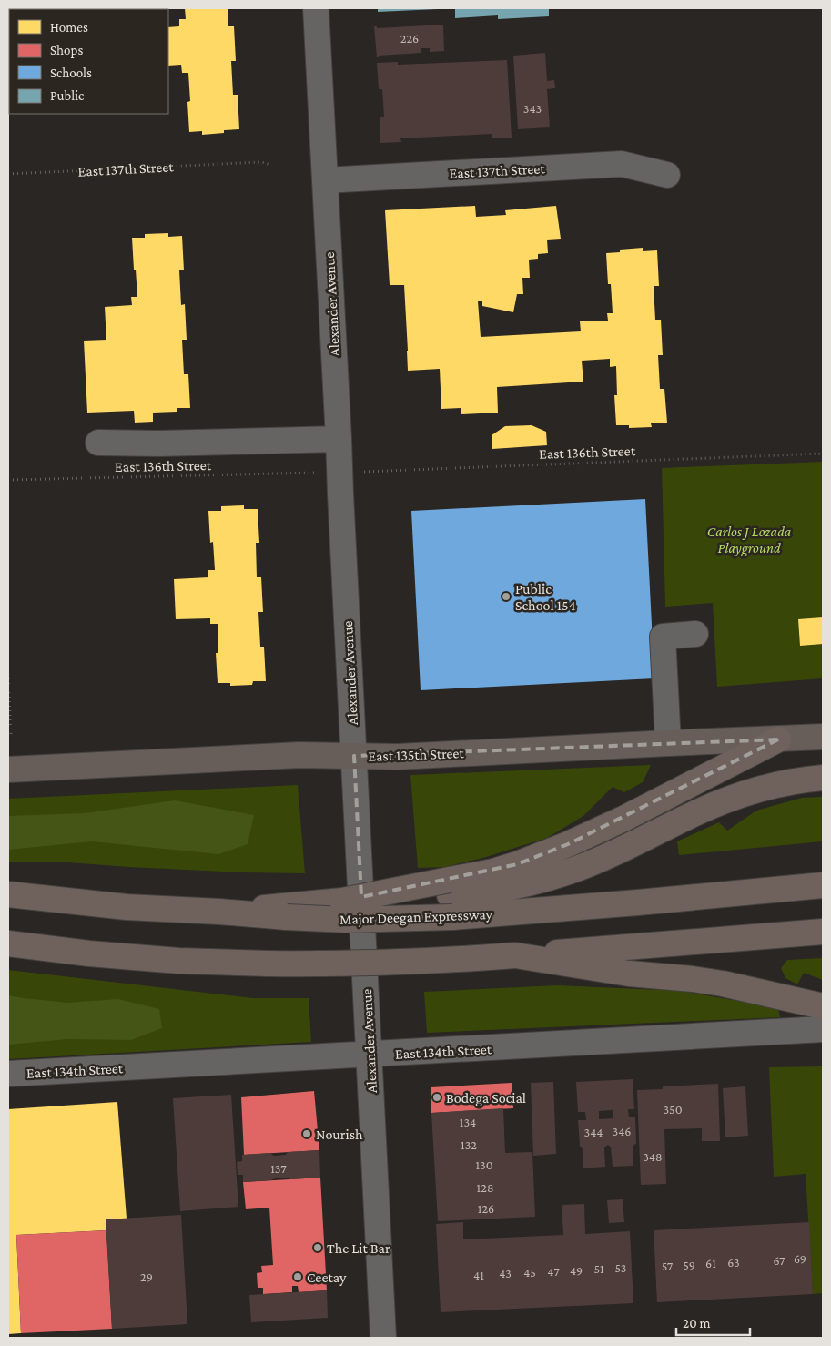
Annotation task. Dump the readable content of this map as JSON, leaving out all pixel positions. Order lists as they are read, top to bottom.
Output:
{
  "streets": {
    "highway": ["Major Deegan Expressway"],
    "main road": ["East 135th Street"],
    "street": ["East 137th Street", "Alexander Avenue", "East 134th Street"],
    "path": ["East 136th Street"]
  },
  "crossings": [
    ["East 137th Street", "Alexander Avenue"],
    ["Alexander Avenue", "East 135th Street"],
    ["Alexander Avenue", "East 134th Street"]
  ],
  "parks": ["Carlos J Lozada Playground"],
  "places": [
    "Public School 154",
    "Bodega Social",
    "Nourish",
    "The Lit Bar",
    "Ceetay"
  ],
  "house_numbers": [
    "226",
    "343",
    "350",
    "134",
    "346",
    "344",
    "132",
    "348",
    "130",
    "137",
    "128",
    "126",
    "69",
    "67",
    "63",
    "61",
    "59",
    "57",
    "53",
    "51",
    "49",
    "47",
    "45",
    "43",
    "41",
    "29"
  ],
  "legend": [
    "Homes",
    "Shops",
    "Schools",
    "Public"
  ],
  "scale_bar": "20 m"
}
